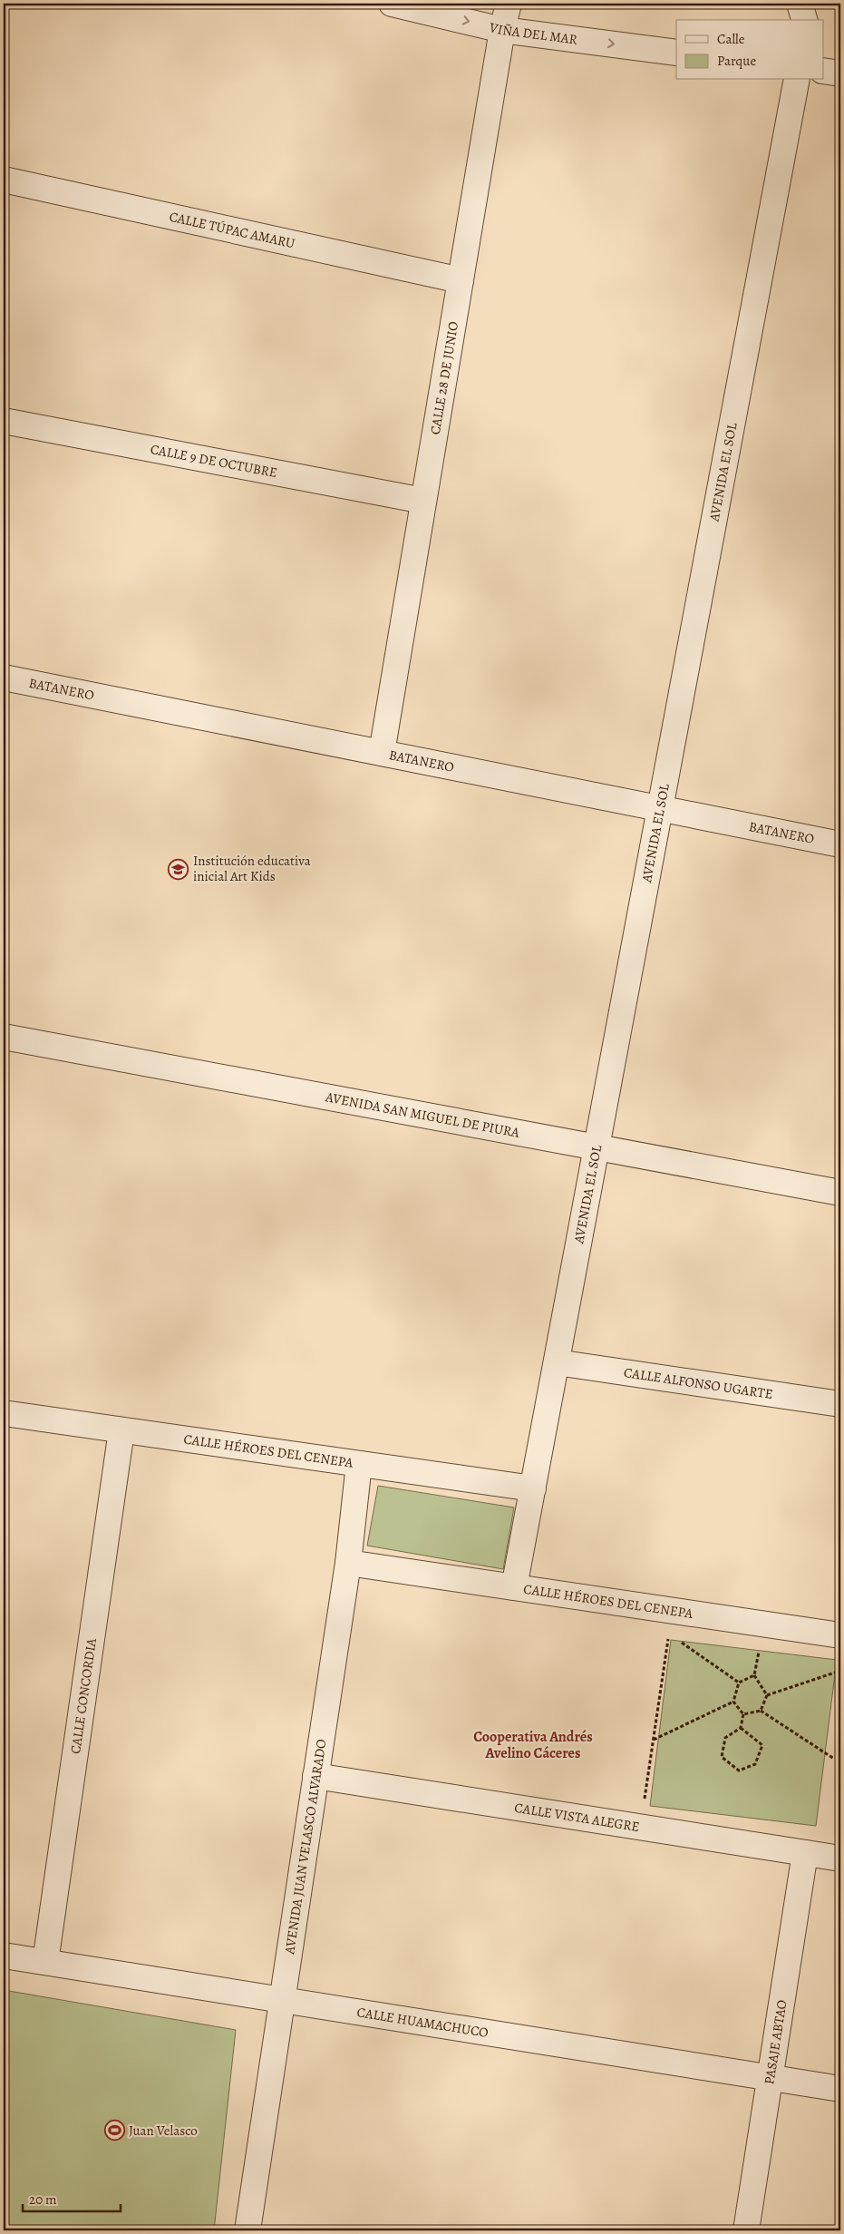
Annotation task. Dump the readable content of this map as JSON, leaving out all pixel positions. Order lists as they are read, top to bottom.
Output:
{
  "streets": {
    "street": [
      "VIÑA DEL MAR",
      "CALLE TÚPAC AMARU",
      "CALLE 28 DE JUNIO",
      "CALLE 9 DE OCTUBRE",
      "AVENIDA EL SOL",
      "BATANERO",
      "AVENIDA SAN MIGUEL DE PIURA",
      "CALLE ALFONSO UGARTE",
      "CALLE HÉROES DEL CENEPA",
      "CALLE CONCORDIA",
      "CALLE VISTA ALEGRE",
      "AVENIDA JUAN VELASCO ALVARADO",
      "CALLE HUAMACHUCO",
      "PASAJE ABTAO"
    ]
  },
  "crossings": [
    ["VIÑA DEL MAR", "CALLE 28 DE JUNIO"],
    ["CALLE TÚPAC AMARU", "CALLE 28 DE JUNIO"],
    ["CALLE 28 DE JUNIO", "CALLE 9 DE OCTUBRE"],
    ["CALLE 28 DE JUNIO", "BATANERO"],
    ["AVENIDA EL SOL", "BATANERO"],
    ["AVENIDA EL SOL", "AVENIDA SAN MIGUEL DE PIURA"],
    ["AVENIDA EL SOL", "CALLE ALFONSO UGARTE"],
    ["AVENIDA EL SOL", "CALLE HÉROES DEL CENEPA"],
    ["CALLE HÉROES DEL CENEPA", "CALLE CONCORDIA"],
    ["CALLE HÉROES DEL CENEPA", "AVENIDA JUAN VELASCO ALVARADO"],
    ["CALLE CONCORDIA", "CALLE HUAMACHUCO"],
    ["CALLE VISTA ALEGRE", "AVENIDA JUAN VELASCO ALVARADO"],
    ["CALLE VISTA ALEGRE", "PASAJE ABTAO"],
    ["AVENIDA JUAN VELASCO ALVARADO", "CALLE HUAMACHUCO"],
    ["CALLE HUAMACHUCO", "PASAJE ABTAO"]
  ],
  "one_way": ["VIÑA DEL MAR"],
  "districts": ["Cooperativa Andrés Avelino Cáceres"],
  "places": {
    "school or university": ["Institución educativa inicial Art Kids"],
    "sports": ["Juan Velasco"]
  },
  "legend": ["Calle", "Parque"],
  "scale_bar": "20 m"
}
